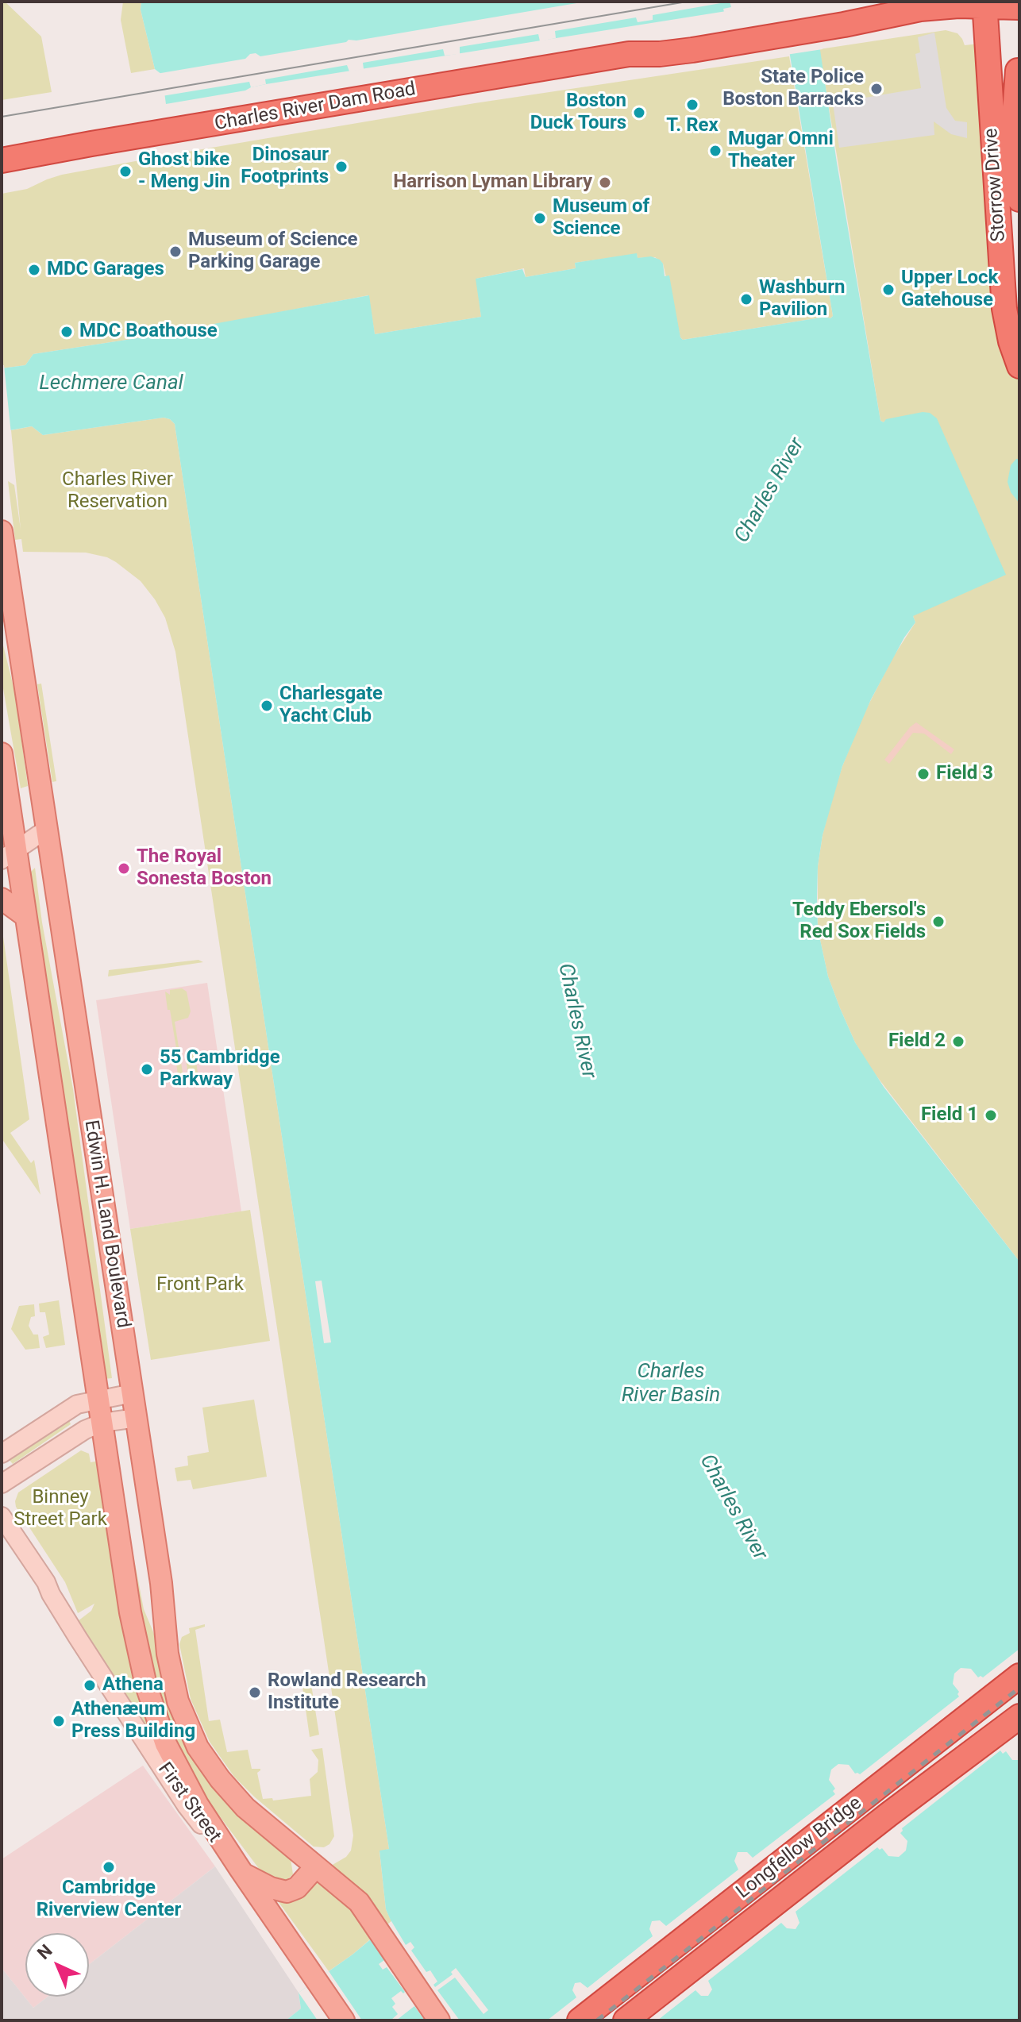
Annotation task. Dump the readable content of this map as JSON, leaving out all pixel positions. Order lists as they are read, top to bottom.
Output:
{
  "streets": {
    "highway": ["Charles River Dam Road", "Storrow Drive", "Longfellow Bridge"],
    "main road": ["Edwin H. Land Boulevard", "First Street"]
  },
  "crossings": [
    ["Charles River Dam Road", "Storrow Drive"],
    ["Edwin H. Land Boulevard", "First Street"]
  ],
  "water": ["Lechmere Canal", "Charles River", "Charles River Basin"],
  "parks": ["Charles River Reservation", "Front Park", "Binney Street Park"],
  "places": [
    "State Police Boston Barracks",
    "T. Rex",
    "Boston Duck Tours",
    "Mugar Omni Theater",
    "Dinosaur Footprints",
    "Ghost bike - Meng Jin",
    "Harrison Lyman Library",
    "Museum of Science",
    "Museum of Science Parking Garage",
    "MDC Garages",
    "Upper Lock Gatehouse",
    "Washburn Pavilion",
    "MDC Boathouse",
    "Charlesgate Yacht Club",
    "Field 3",
    "The Royal Sonesta Boston",
    "Teddy Ebersol's Red Sox Fields",
    "Field 2",
    "55 Cambridge Parkway",
    "Field 1",
    "Athena",
    "Rowland Research Institute",
    "Athenæum Press Building",
    "Cambridge Riverview Center"
  ],
  "north": "top left"
}
